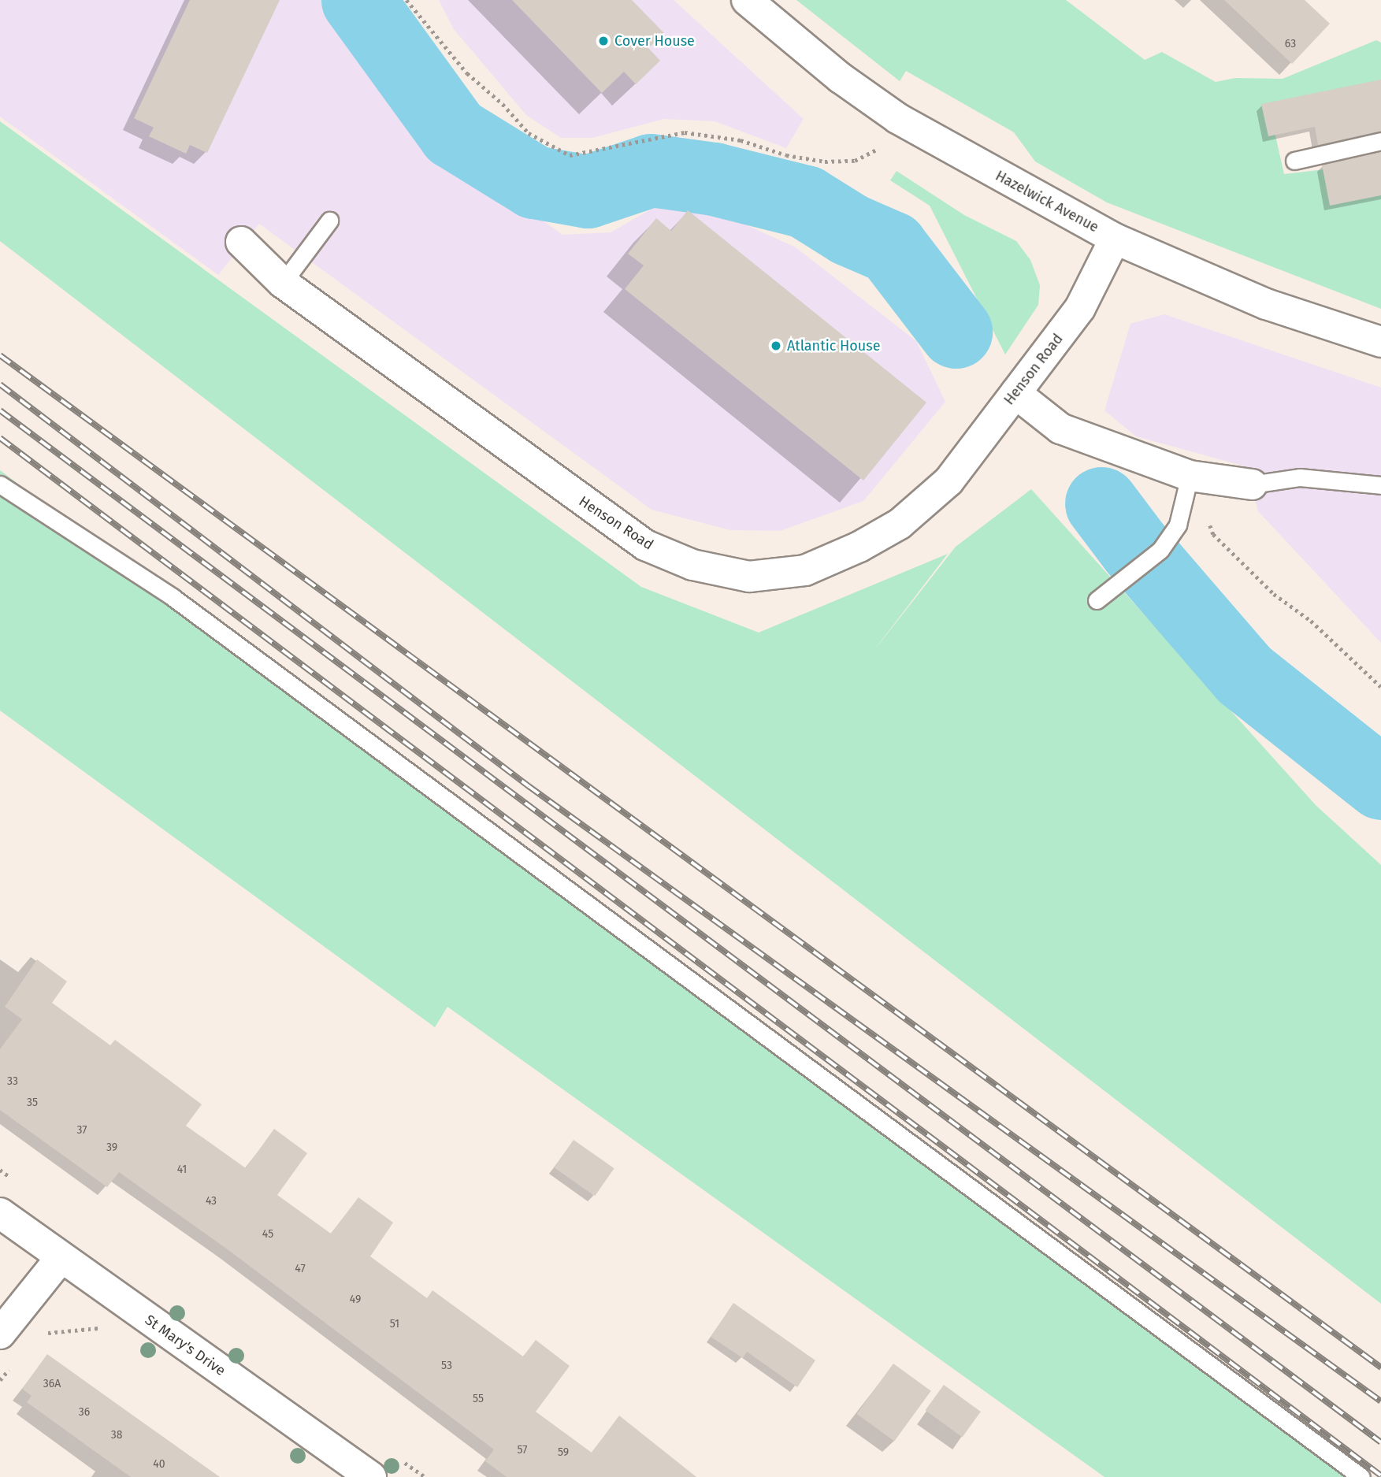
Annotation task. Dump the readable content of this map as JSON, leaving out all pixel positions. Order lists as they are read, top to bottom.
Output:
{
  "streets": {
    "street": ["Hazelwick Avenue", "Henson Road", "St Mary's Drive"]
  },
  "crossings": [
    ["Hazelwick Avenue", "Henson Road"]
  ],
  "places": ["Cover House", "Atlantic House"],
  "house_numbers": [
    "63",
    "33",
    "35",
    "37",
    "39",
    "41",
    "43",
    "45",
    "47",
    "49",
    "51",
    "53",
    "36A",
    "55",
    "36",
    "38",
    "57",
    "59",
    "40"
  ]
}
